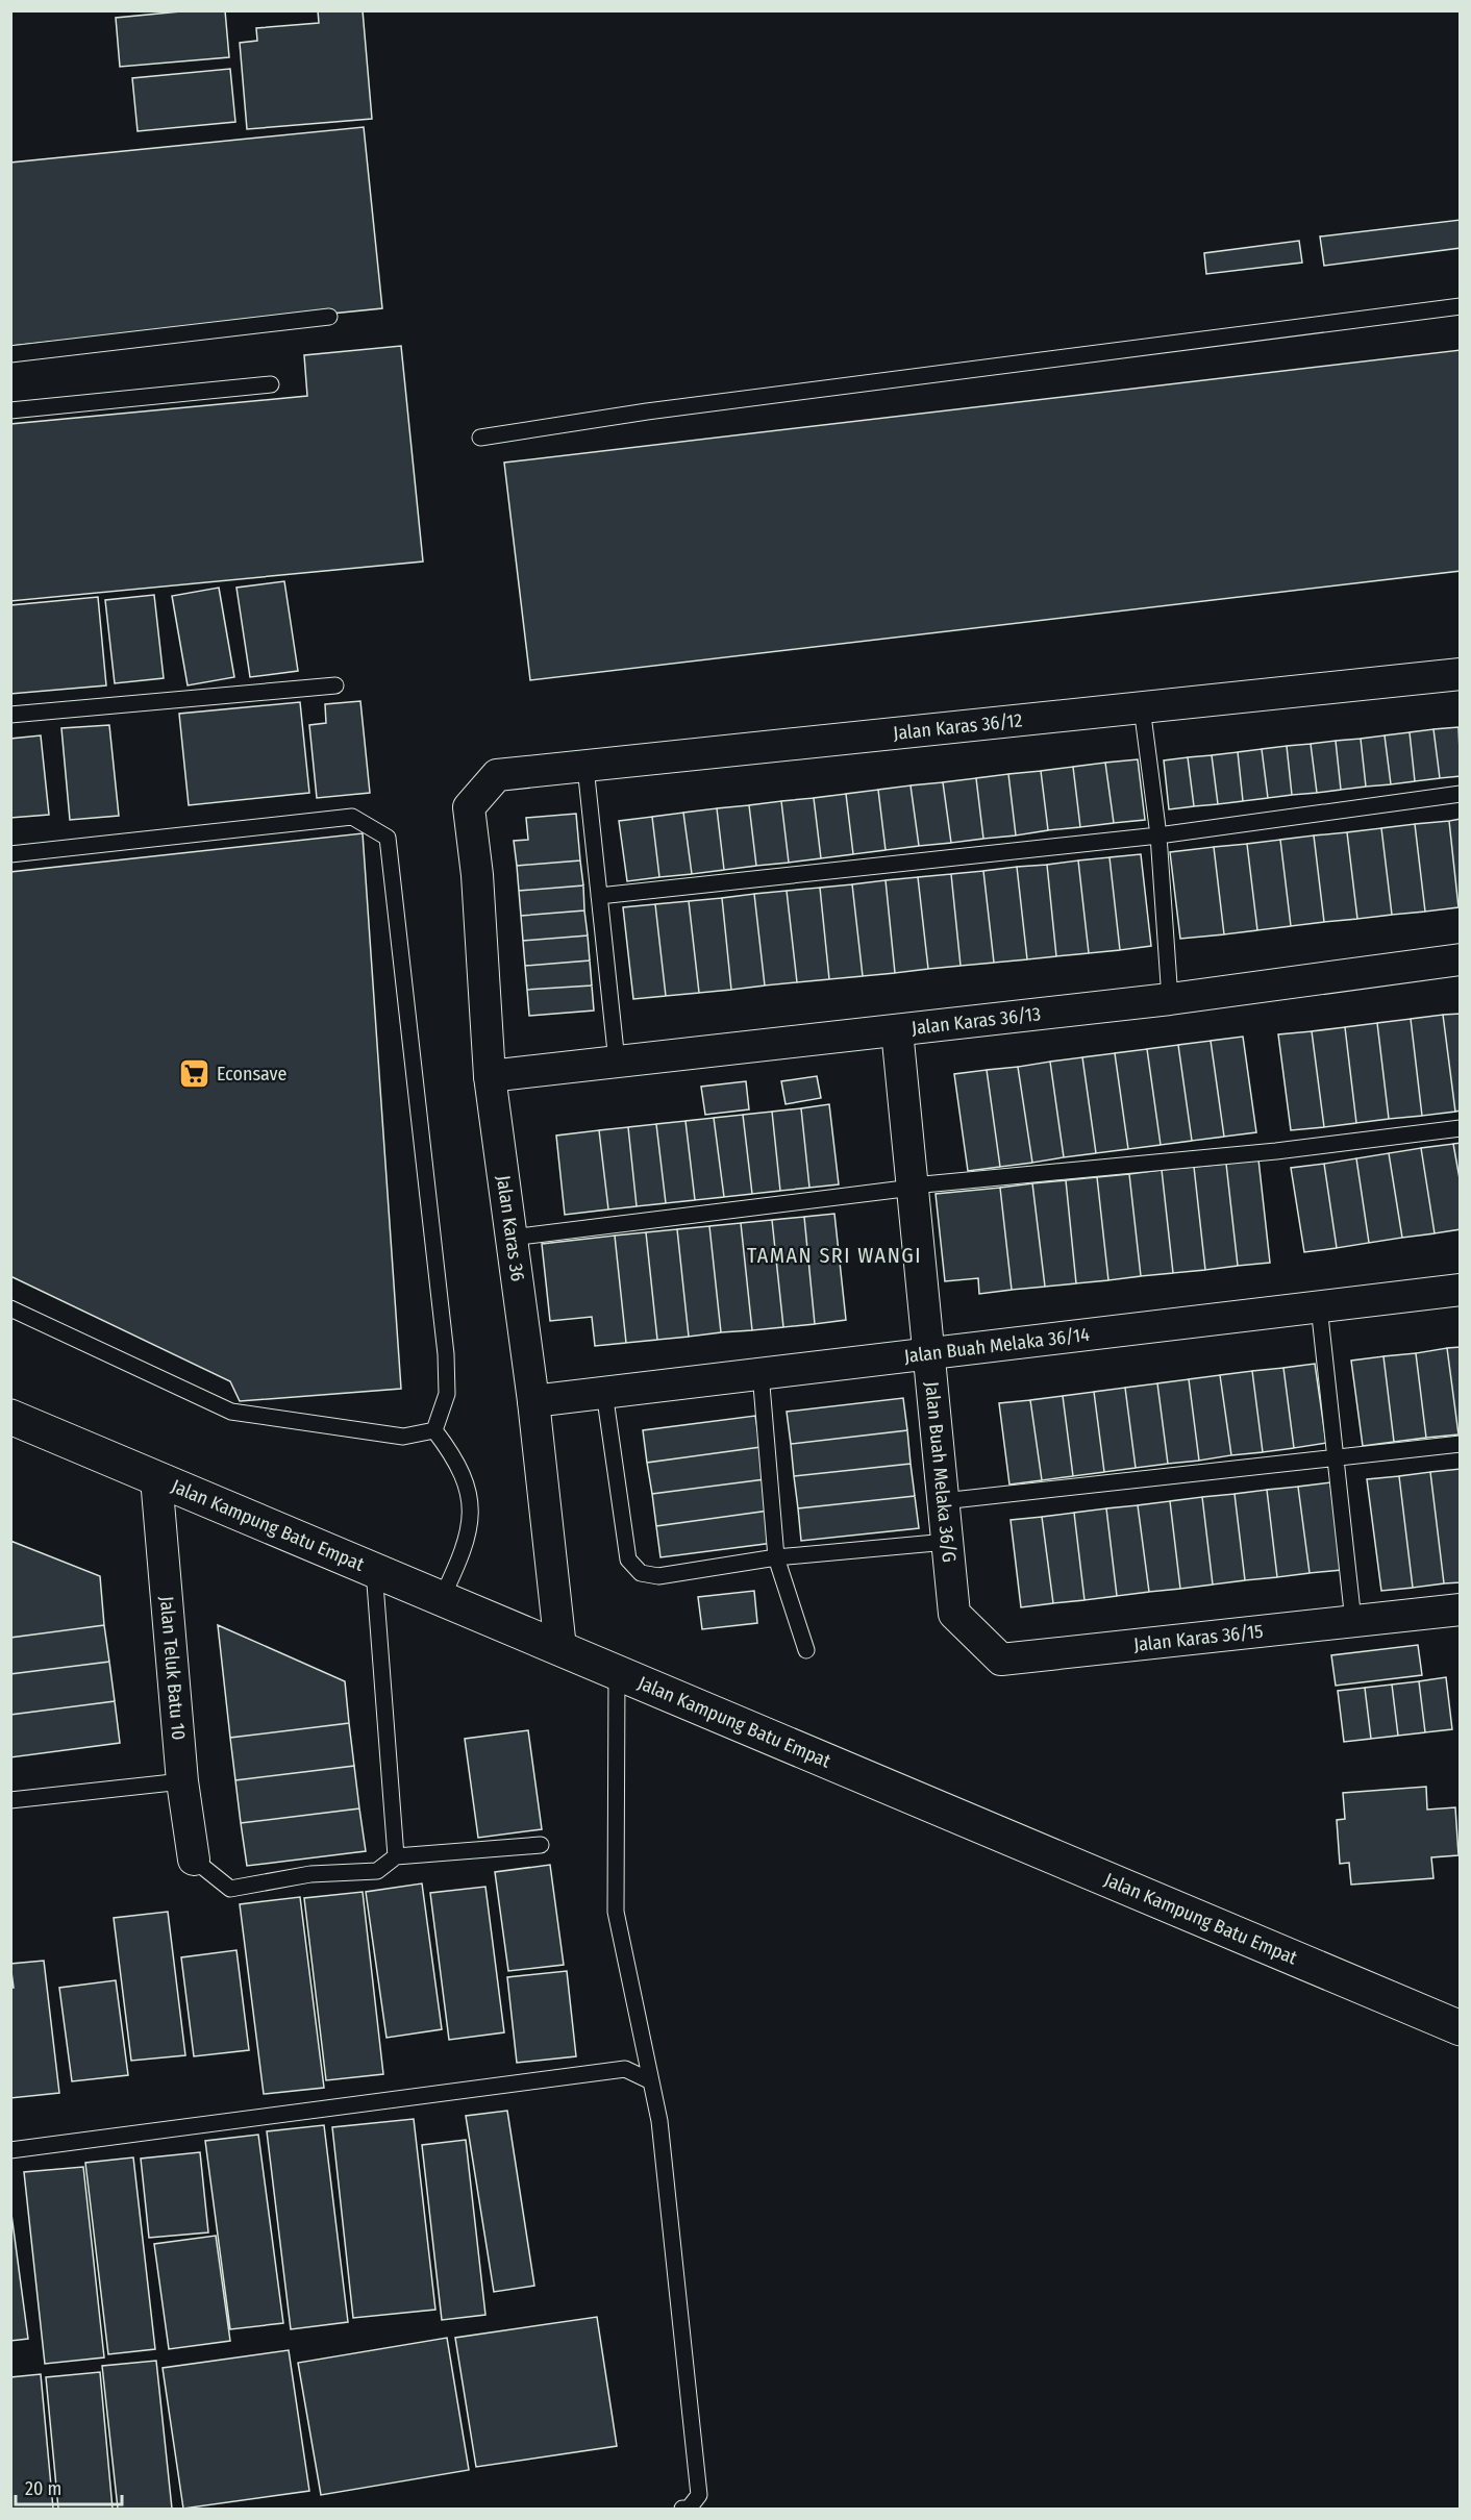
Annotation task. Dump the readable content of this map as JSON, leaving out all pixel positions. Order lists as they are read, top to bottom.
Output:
{
  "streets": {
    "main road": ["Jalan Kampung Batu Empat"],
    "street": [
      "Jalan Karas 36/12",
      "Jalan Karas 36/13",
      "Jalan Karas 36",
      "Jalan Buah Melaka 36/14",
      "Jalan Buah Melaka 36/G",
      "Jalan Karas 36/15",
      "Jalan Teluk Batu 10"
    ]
  },
  "crossings": [
    ["Jalan Karas 36/12", "Jalan Karas 36"],
    ["Jalan Karas 36/13", "Jalan Karas 36"],
    ["Jalan Karas 36/13", "Jalan Buah Melaka 36/G"],
    ["Jalan Karas 36", "Jalan Buah Melaka 36/14"],
    ["Jalan Karas 36", "Jalan Kampung Batu Empat"],
    ["Jalan Buah Melaka 36/14", "Jalan Buah Melaka 36/G"],
    ["Jalan Buah Melaka 36/G", "Jalan Karas 36/15"],
    ["Jalan Kampung Batu Empat", "Jalan Teluk Batu 10"]
  ],
  "districts": ["TAMAN SRI WANGI"],
  "places": {
    "supermarket": ["Econsave"]
  },
  "scale_bar": "20 m"
}
